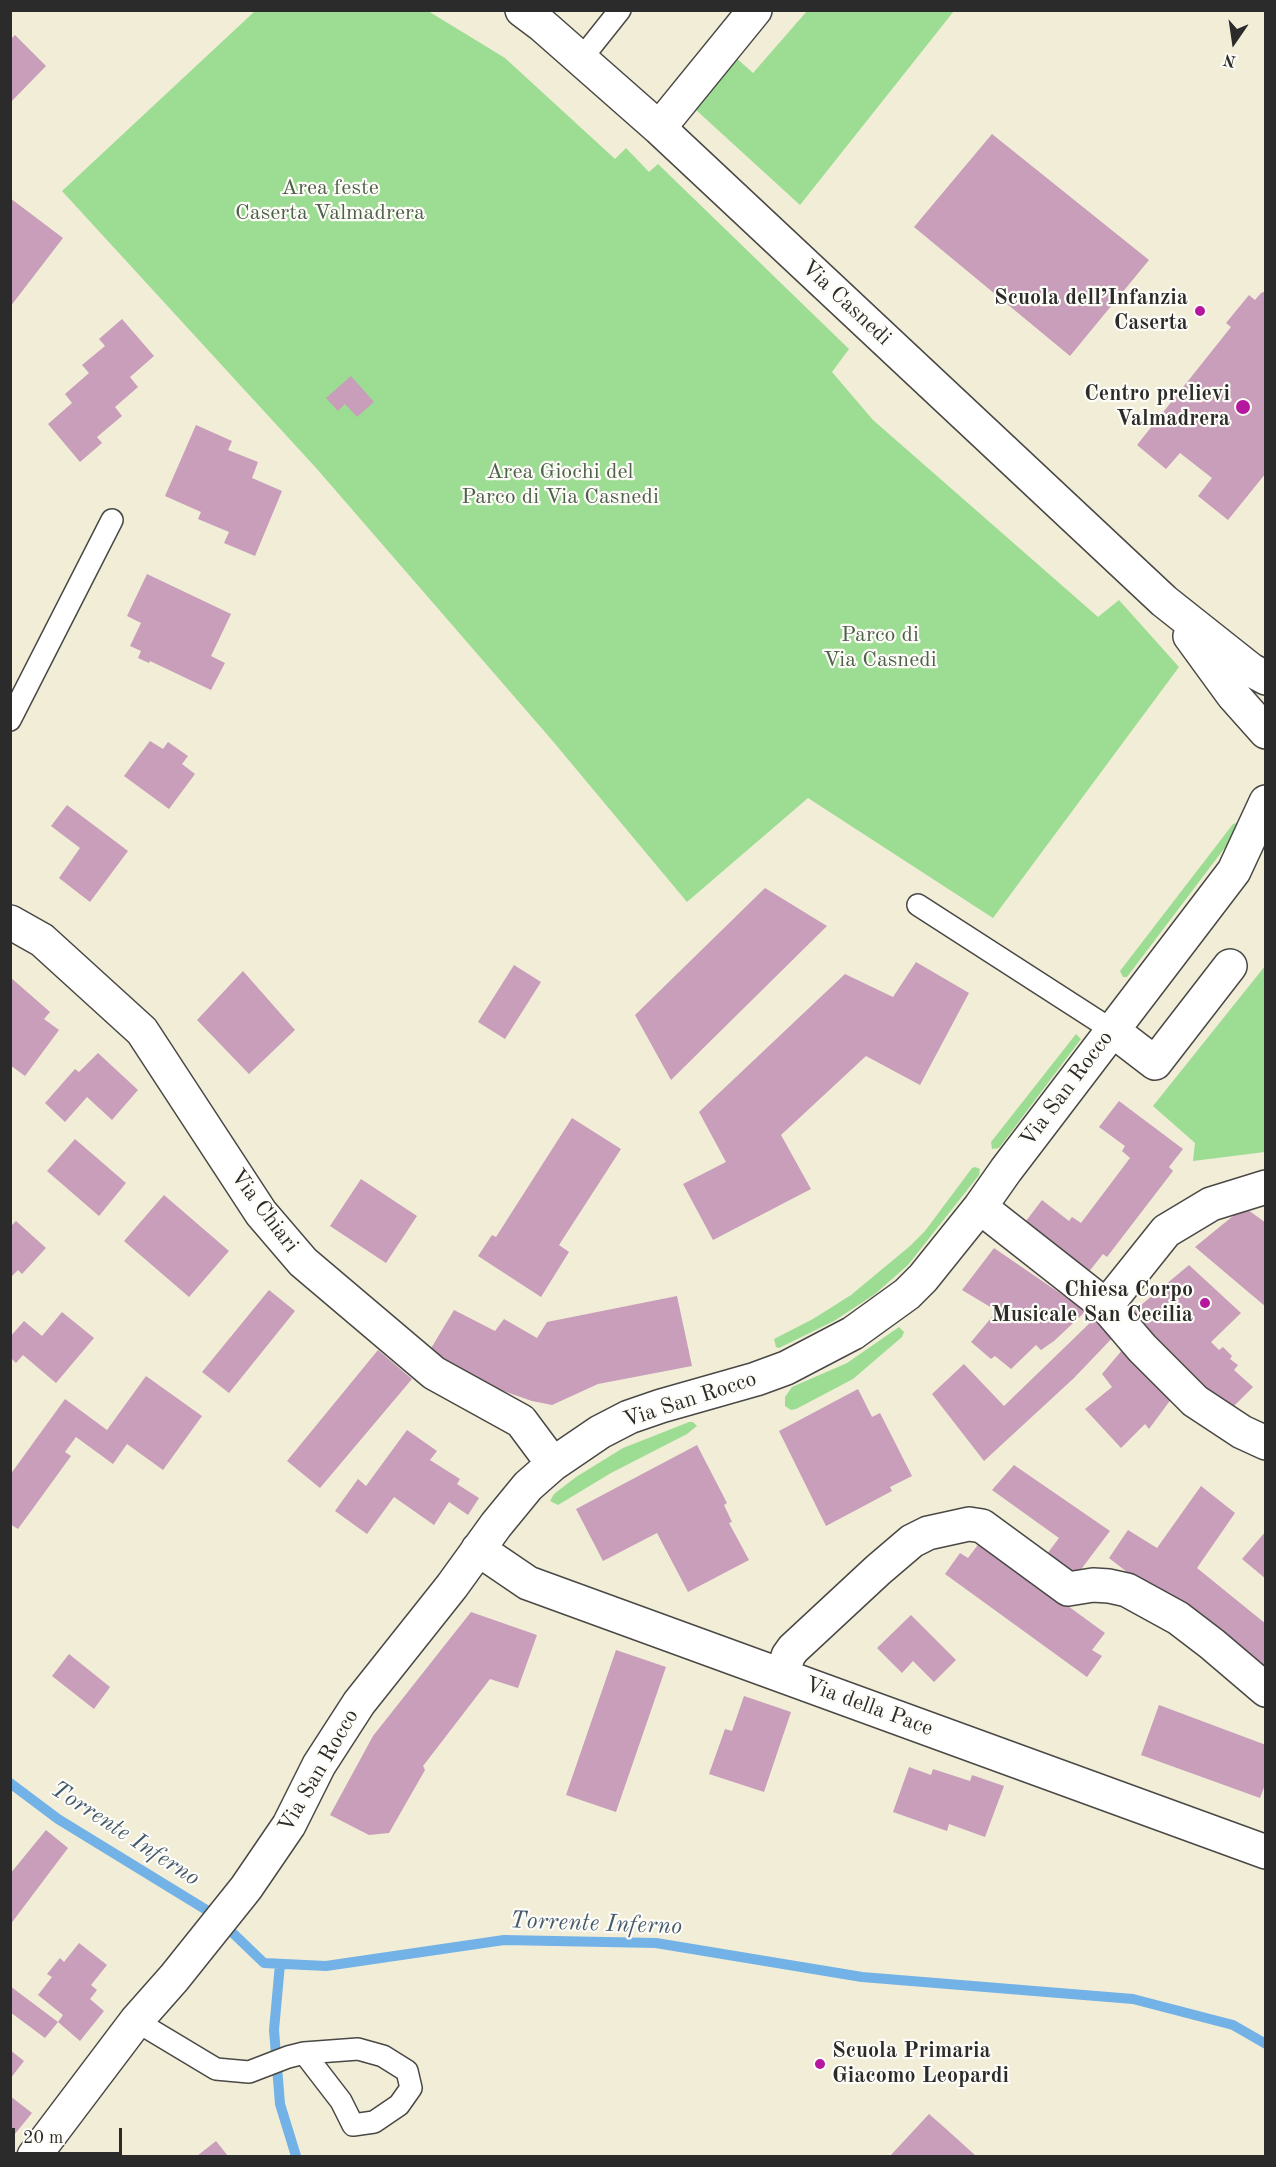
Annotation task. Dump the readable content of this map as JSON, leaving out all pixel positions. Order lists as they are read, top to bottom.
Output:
{
  "streets": {
    "street": [
      "Via Casnedi",
      "Via San Rocco",
      "Via Chiari",
      "Via della Pace"
    ]
  },
  "crossings": [
    ["Via San Rocco", "Via Chiari"],
    ["Via San Rocco", "Via della Pace"]
  ],
  "water": ["Torrente Inferno"],
  "parks": ["Area feste Caserta Valmadrera", "Area Giochi del Parco di Via Casnedi", "Parco di Via Casnedi"],
  "places": [
    "Scuola dell’Infanzia Caserta",
    "Centro prelievi Valmadrera",
    "Chiesa Corpo Musicale San Cecilia",
    "Scuola Primaria Giacomo Leopardi"
  ],
  "scale_bar": "20 m",
  "north": "bottom"
}
